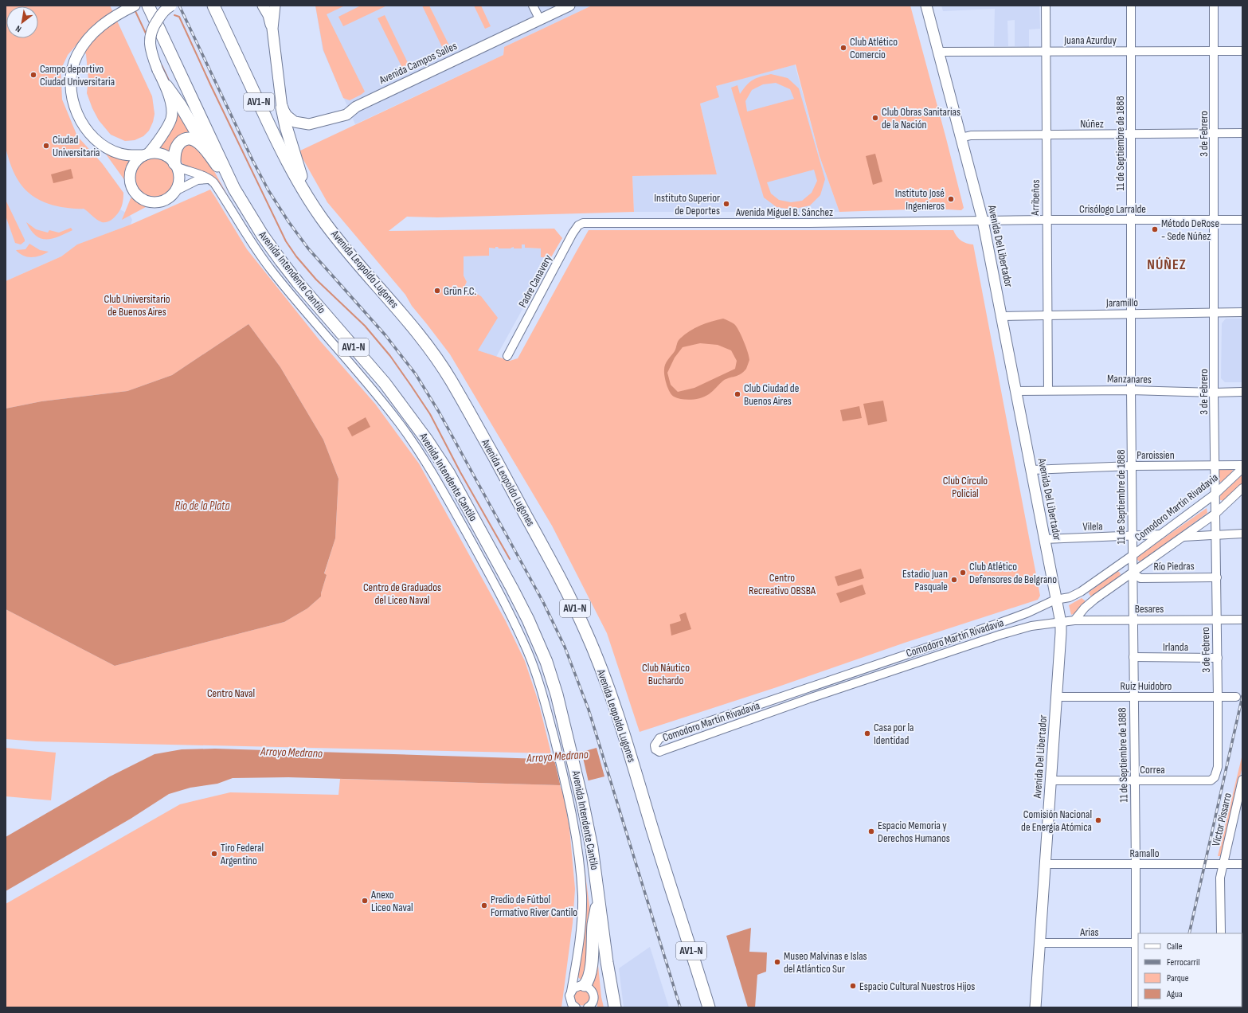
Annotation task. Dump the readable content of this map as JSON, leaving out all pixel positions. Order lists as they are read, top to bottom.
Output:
{
  "streets": {
    "highway": ["AV1-N", "Avenida Leopoldo Lugones", "Avenida Intendente Cantilo"],
    "main road": ["Avenida Campos Salles", "Avenida Del Libertador"],
    "street": [
      "Juana Azurduy",
      "Núñez",
      "3 de Febrero",
      "11 de Septiembre de 1888",
      "Arribeños",
      "Crisólogo Larralde",
      "Avenida Miguel B. Sánchez",
      "Padre Canavery",
      "Jaramillo",
      "Manzanares",
      "Paroissien",
      "Comodoro Martín Rivadavia",
      "Vilela",
      "Río Piedras",
      "Besares",
      "Irlanda",
      "Ruiz Huidobro",
      "Correa",
      "Víctor Pissarro",
      "Ramallo",
      "Arias"
    ]
  },
  "crossings": [
    ["Juana Azurduy", "3 de Febrero"],
    ["Juana Azurduy", "11 de Septiembre de 1888"],
    ["Juana Azurduy", "Arribeños"],
    ["Juana Azurduy", "Avenida Del Libertador"],
    ["Núñez", "3 de Febrero"],
    ["Núñez", "11 de Septiembre de 1888"],
    ["Núñez", "Arribeños"],
    ["Núñez", "Avenida Del Libertador"],
    ["3 de Febrero", "Crisólogo Larralde"],
    ["3 de Febrero", "Jaramillo"],
    ["3 de Febrero", "Manzanares"],
    ["3 de Febrero", "Paroissien"],
    ["3 de Febrero", "Comodoro Martín Rivadavia"],
    ["3 de Febrero", "Río Piedras"],
    ["3 de Febrero", "Besares"],
    ["3 de Febrero", "Irlanda"],
    ["3 de Febrero", "Ruiz Huidobro"],
    ["3 de Febrero", "Correa"],
    ["11 de Septiembre de 1888", "Crisólogo Larralde"],
    ["11 de Septiembre de 1888", "Jaramillo"],
    ["11 de Septiembre de 1888", "Manzanares"],
    ["11 de Septiembre de 1888", "Paroissien"],
    ["11 de Septiembre de 1888", "Comodoro Martín Rivadavia"],
    ["11 de Septiembre de 1888", "Vilela"],
    ["11 de Septiembre de 1888", "Río Piedras"],
    ["11 de Septiembre de 1888", "Besares"],
    ["11 de Septiembre de 1888", "Irlanda"],
    ["11 de Septiembre de 1888", "Ruiz Huidobro"],
    ["11 de Septiembre de 1888", "Correa"],
    ["11 de Septiembre de 1888", "Ramallo"],
    ["11 de Septiembre de 1888", "Arias"],
    ["Arribeños", "Crisólogo Larralde"],
    ["Arribeños", "Jaramillo"],
    ["Arribeños", "Manzanares"],
    ["Crisólogo Larralde", "Avenida Miguel B. Sánchez"],
    ["Crisólogo Larralde", "Avenida Del Libertador"],
    ["Avenida Miguel B. Sánchez", "Avenida Del Libertador"],
    ["Avenida Miguel B. Sánchez", "Padre Canavery"],
    ["Avenida Del Libertador", "Jaramillo"],
    ["Avenida Del Libertador", "Manzanares"],
    ["Avenida Del Libertador", "Paroissien"],
    ["Avenida Del Libertador", "Comodoro Martín Rivadavia"],
    ["Avenida Del Libertador", "Vilela"],
    ["Avenida Del Libertador", "Ruiz Huidobro"],
    ["Avenida Del Libertador", "Correa"],
    ["Avenida Del Libertador", "Ramallo"],
    ["Avenida Del Libertador", "Arias"],
    ["Comodoro Martín Rivadavia", "Vilela"],
    ["Comodoro Martín Rivadavia", "Besares"],
    ["Víctor Pissarro", "Ramallo"]
  ],
  "districts": ["NÚÑEZ"],
  "water": ["Río de la Plata", "Arroyo Medrano"],
  "parks": [
    "Club Universitario de Buenos Aires",
    "Club Círculo Policial",
    "Centro Recreativo OBSBA",
    "Centro de Graduados del Liceo Naval",
    "Club Náutico Buchardo",
    "Centro Naval"
  ],
  "places": [
    "Club Atlético Comercio",
    "Campo deportivo Ciudad Universitaria",
    "Club Obras Sanitarias de la Nación",
    "Ciudad Universitaria",
    "Instituto José Ingenieros",
    "Instituto Superior de Deportes",
    "Método DeRose - Sede Núñez",
    "Grün F.C.",
    "Club Ciudad de Buenos Aires",
    "Club Atlético Defensores de Belgrano",
    "Estadio Juan Pasquale",
    "Casa por la Identidad",
    "Comisión Nacional de Energía Atómica",
    "Espacio Memoria y Derechos Humanos",
    "Tiro Federal Argentino",
    "Anexo Liceo Naval",
    "Predio de Fútbol Formativo River Cantilo",
    "Museo Malvinas e Islas del Atlántico Sur",
    "Espacio Cultural Nuestros Hijos"
  ],
  "legend": [
    "Calle",
    "Ferrocarril",
    "Parque",
    "Agua"
  ],
  "north": "bottom left"
}
